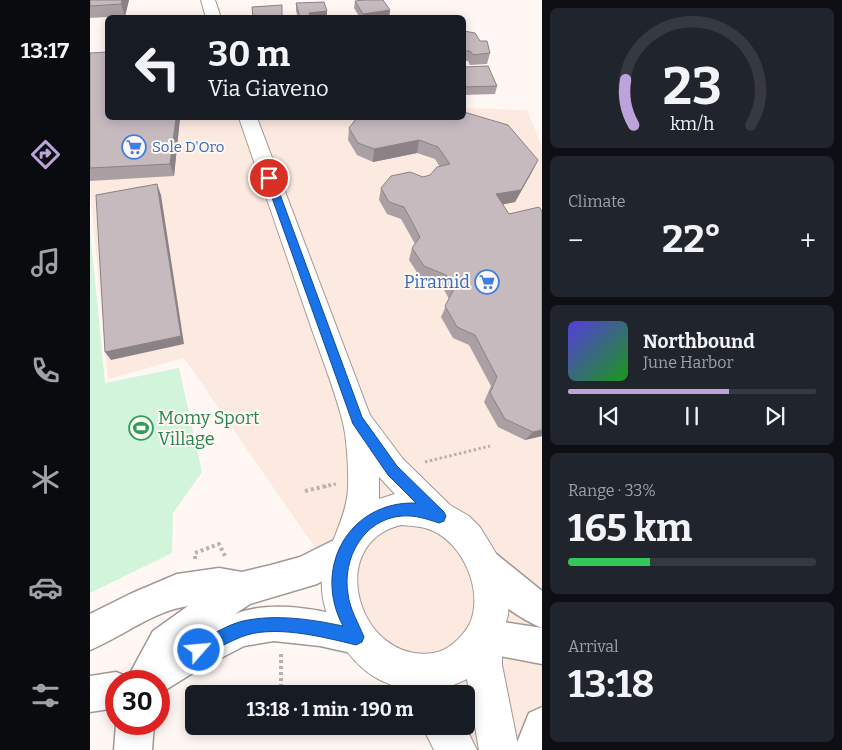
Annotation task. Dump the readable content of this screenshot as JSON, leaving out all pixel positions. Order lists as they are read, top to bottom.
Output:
{
  "places": {
    "supermarket": ["Sole D'Oro", "Piramid"],
    "sports": ["Momy Sport Village"]
  },
  "page": {
    "tabs": "13:17",
    "turn": ["30 m", "Via Giaveno"],
    "tile": [
      "Climate",
      ["Range · 33%", "165 km"],
      ["Arrival", "13:18"]
    ],
    "heat": ["−", "22°", "+"],
    "song": ["Northbound", "June Harbor"],
    "limit": "30",
    "trip": "13:18 · 1 min · 190 m",
    "gauge": ["23", "km/h"]
  }
}
